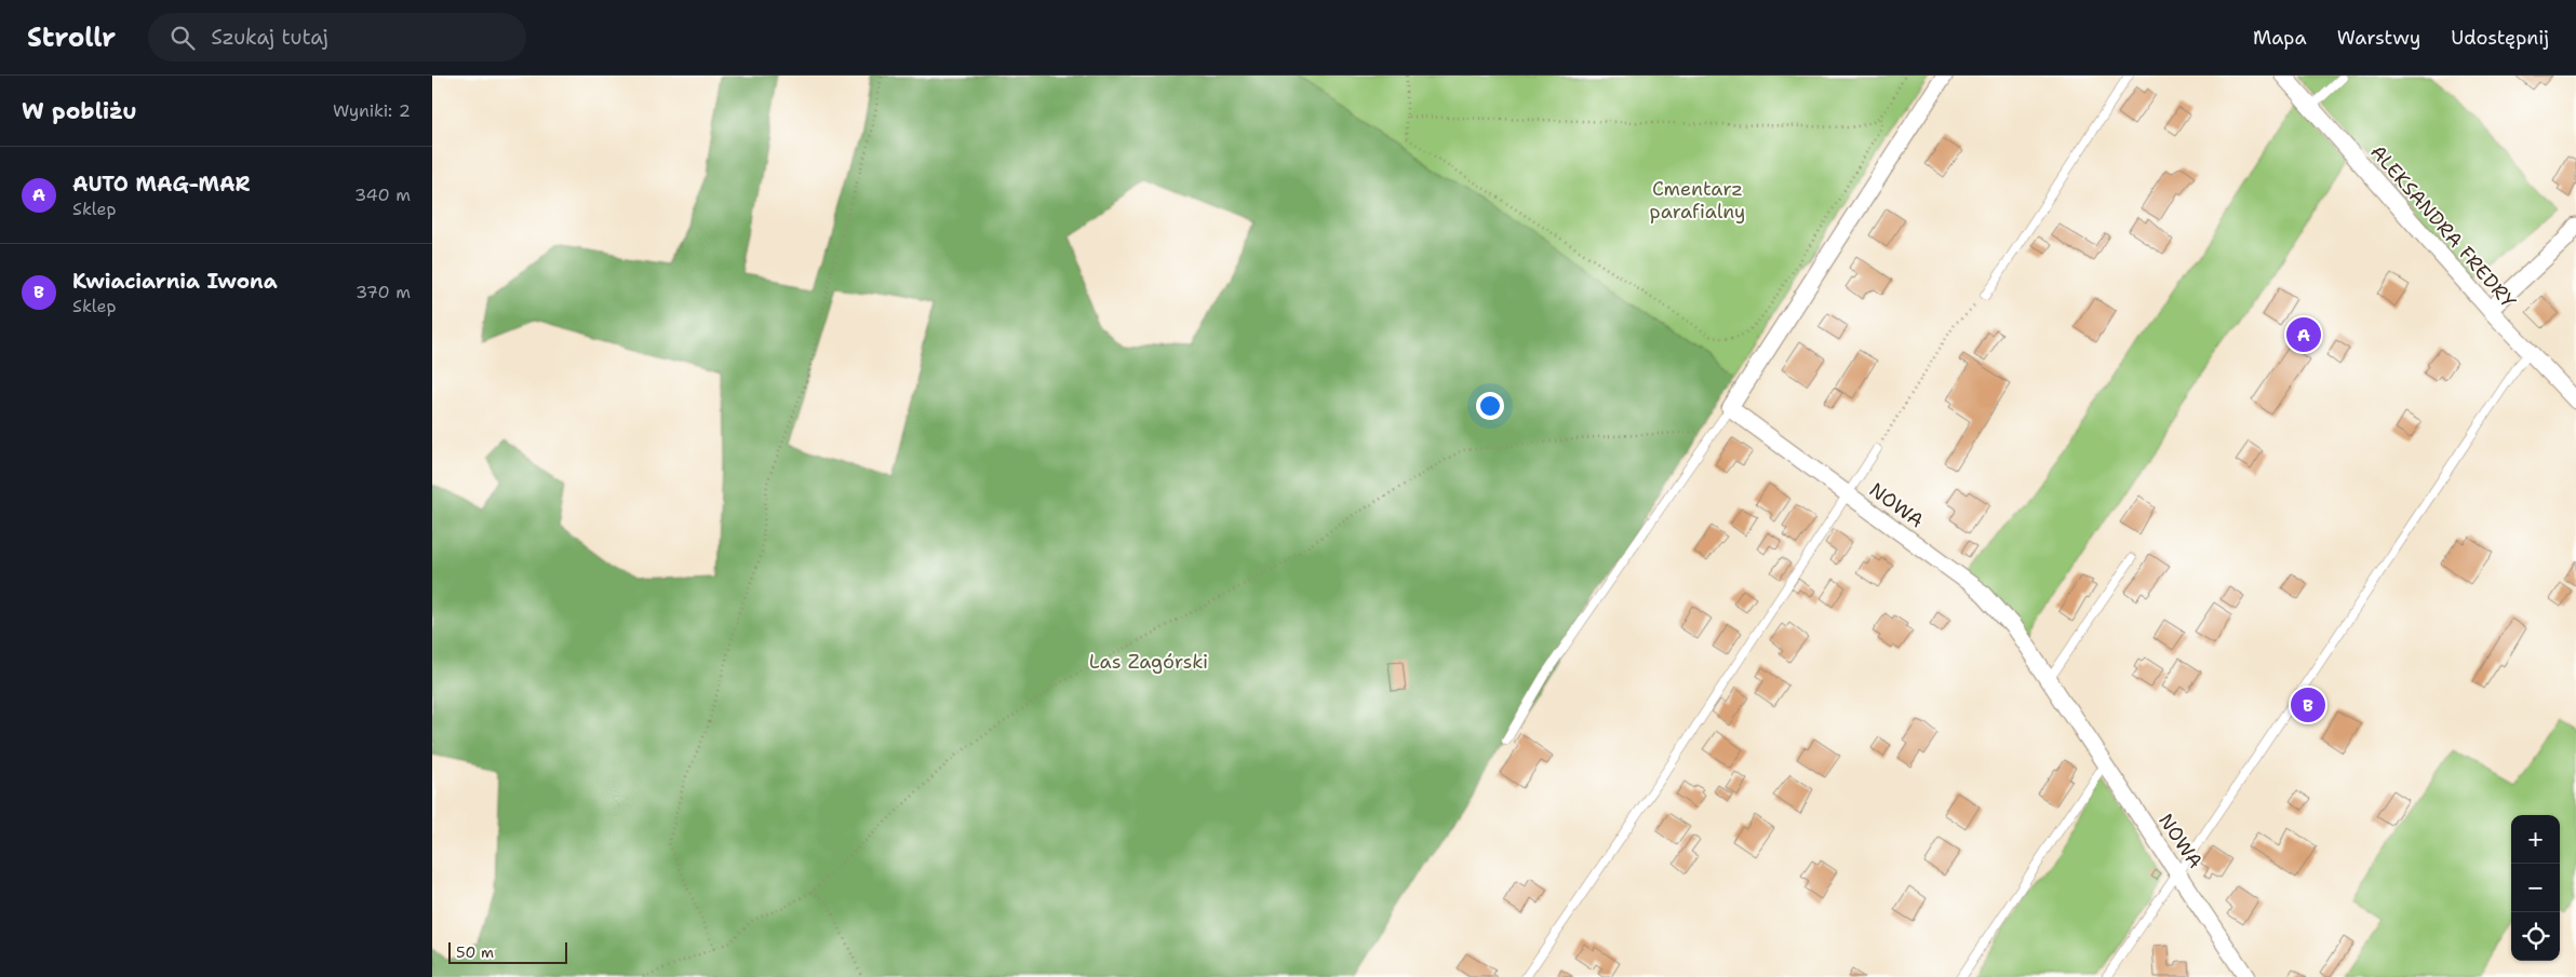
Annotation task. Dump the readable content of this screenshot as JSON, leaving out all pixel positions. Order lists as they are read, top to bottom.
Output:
{
  "streets": {
    "street": ["ALEKSANDRA FREDRY", "NOWA"]
  },
  "parks": ["Cmentarz parafialny", "Las Zagórski"],
  "scale_bar": "50 m",
  "page": {
    "header": "Strollr",
    "search": "Szukaj tutaj",
    "nav": ["Mapa", "Warstwy", "Udostępnij"],
    "heading": ["W pobliżu", "Wyniki: 2"],
    "list": [
      {
        "mark": "A",
        "name": "AUTO MAG-MAR",
        "note": "Sklep",
        "value": "340 m"
      },
      {
        "mark": "B",
        "name": "Kwiaciarnia Iwona",
        "note": "Sklep",
        "value": "370 m"
      }
    ],
    "pins": ["A", "B"],
    "map_buttons": ["+", "−"],
    "scale": "50 m"
  }
}
